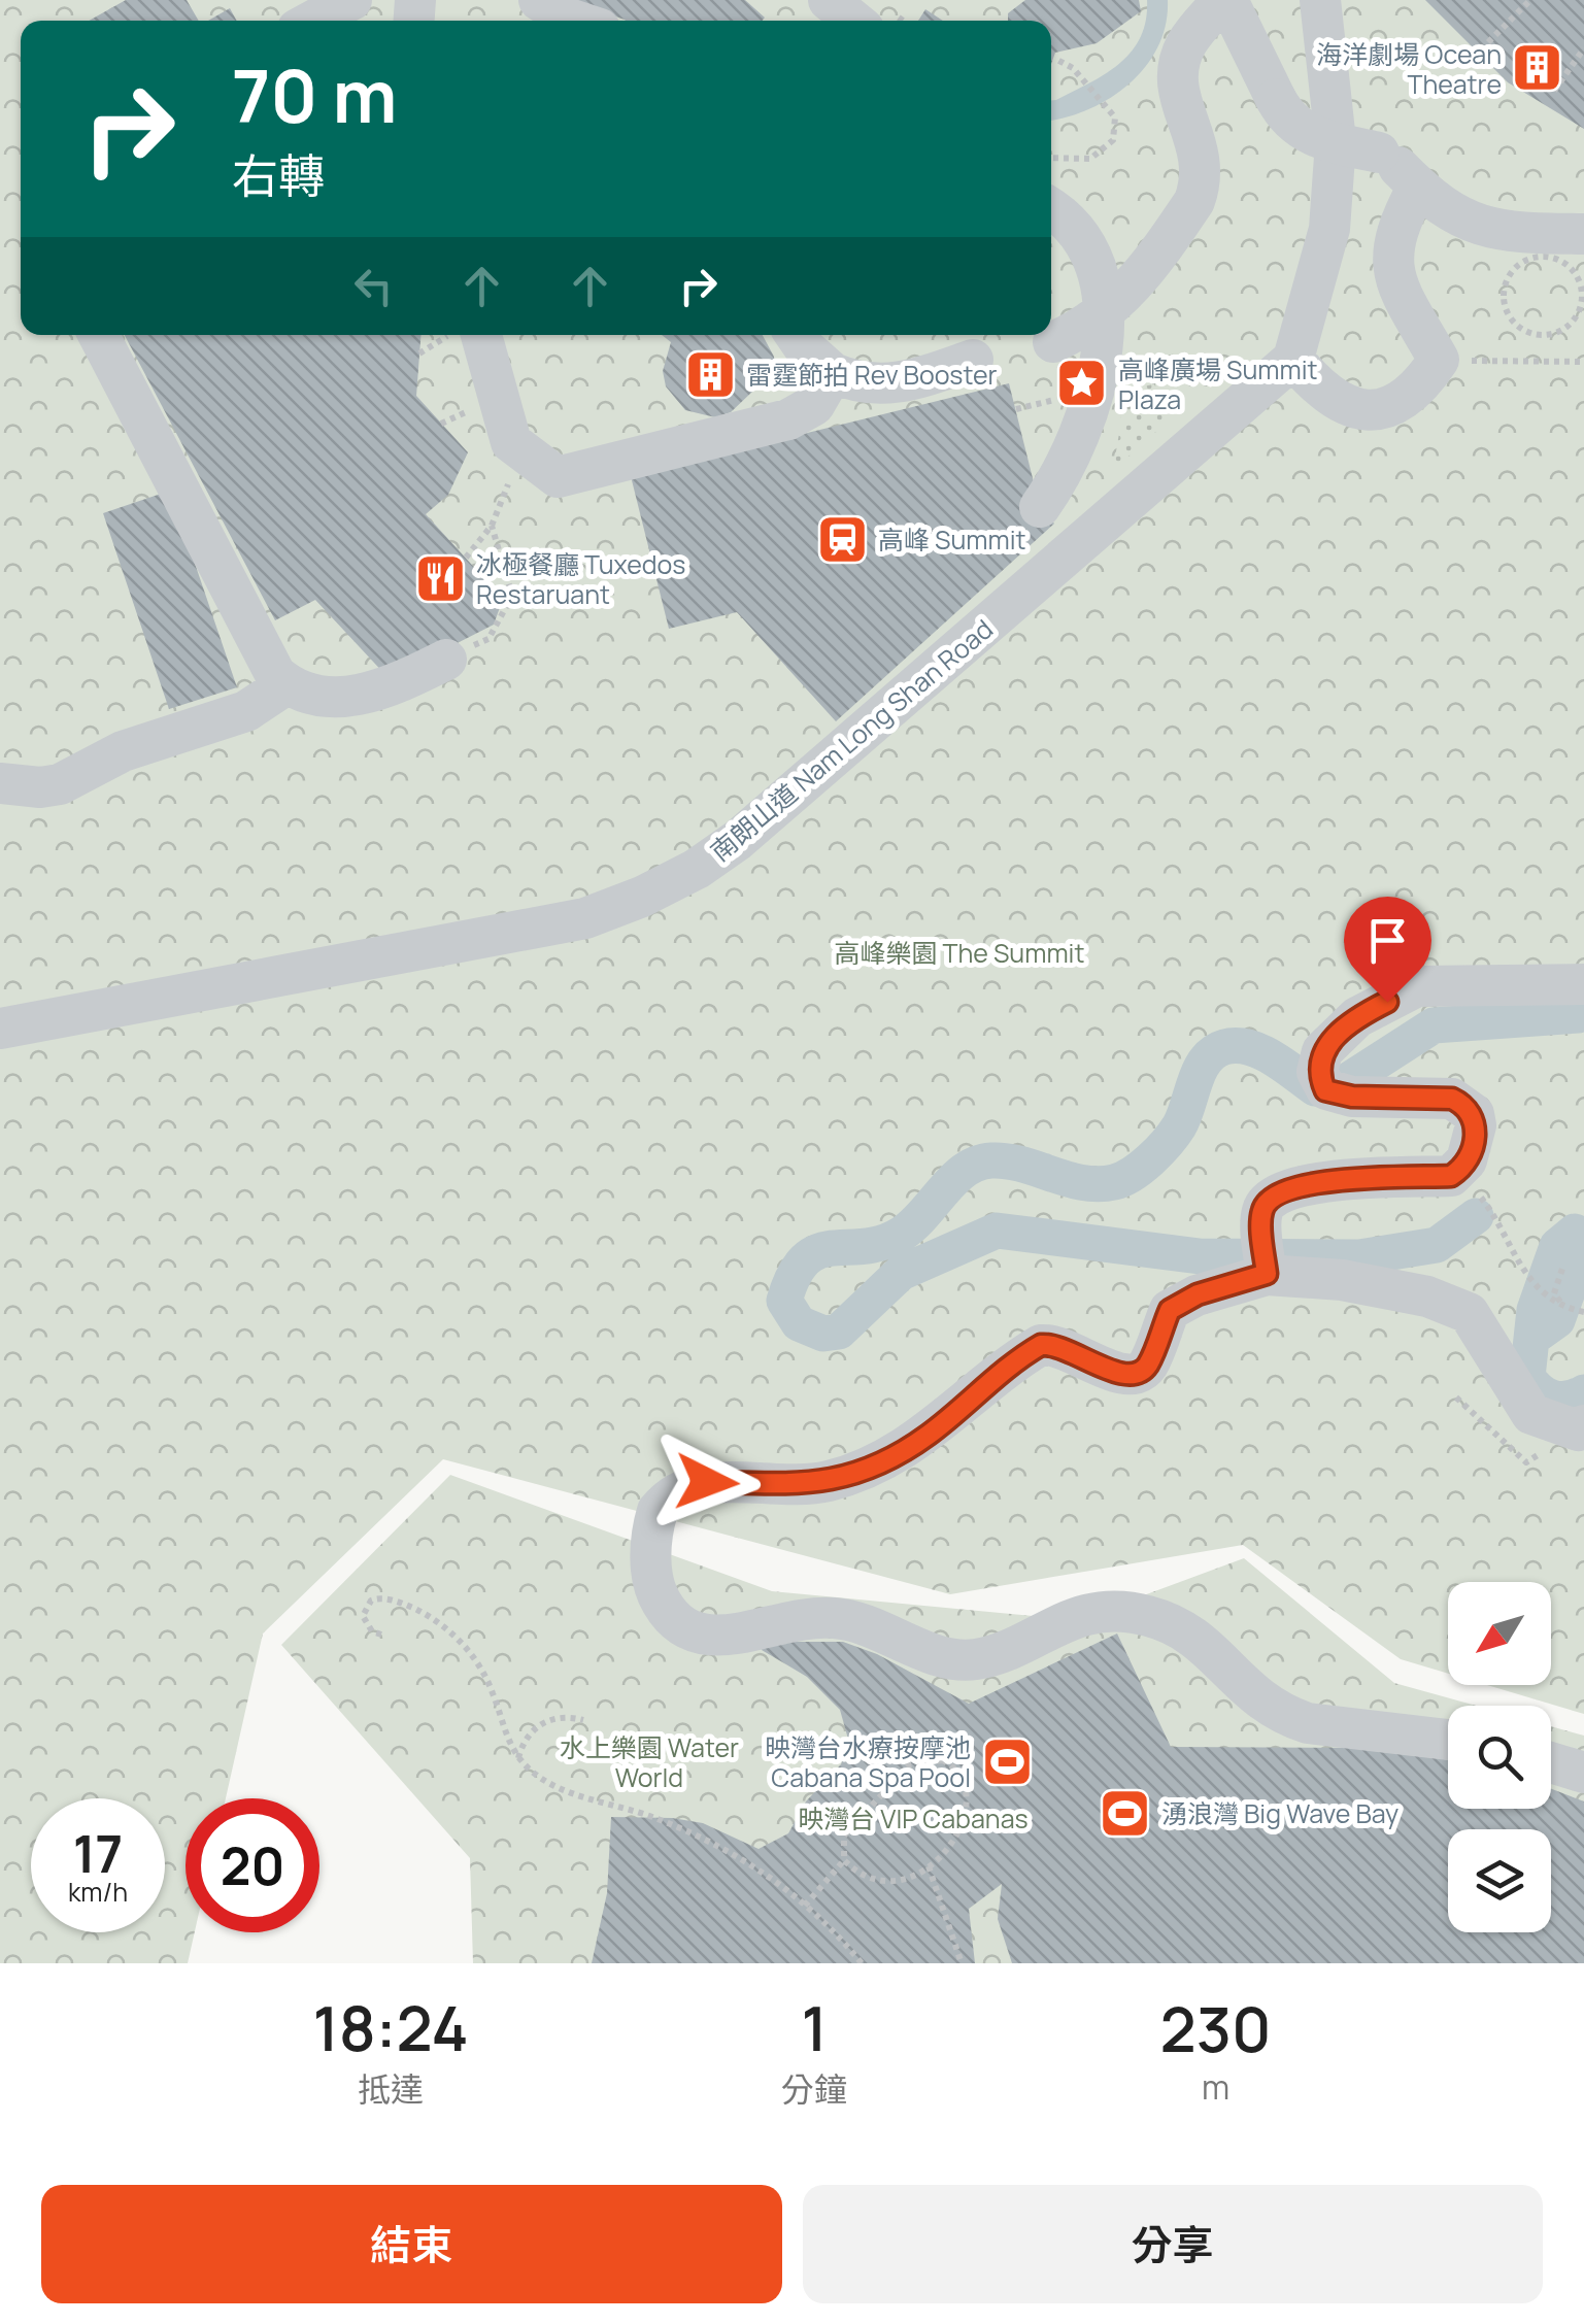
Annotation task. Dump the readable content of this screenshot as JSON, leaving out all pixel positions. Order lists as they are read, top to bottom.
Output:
{
  "streets": {
    "street": ["南朗山道 Nam Long Shan Road"]
  },
  "parks": ["高峰樂園 The Summit", "水上樂園 Water World", "映灣台 VIP Cabanas"],
  "places": {
    "building": ["海洋劇場 Ocean Theatre", "雷霆節拍 Rev Booster"],
    "place": ["高峰廣場 Summit Plaza"],
    "station": ["高峰 Summit"],
    "restaurant": ["冰極餐廳 Tuxedos Restaruant"],
    "sports": ["映灣台水療按摩池 Cabana Spa Pool", "湧浪灣 Big Wave Bay"]
  },
  "north": "bottom left",
  "page": {
    "turn": ["70 m", "右轉"],
    "speed": "17 km/h",
    "limit": "20",
    "eta": [
      "18:24",
      "抵達",
      "1",
      "分鐘",
      "230",
      "m"
    ],
    "buttons": ["結束", "分享"]
  }
}
